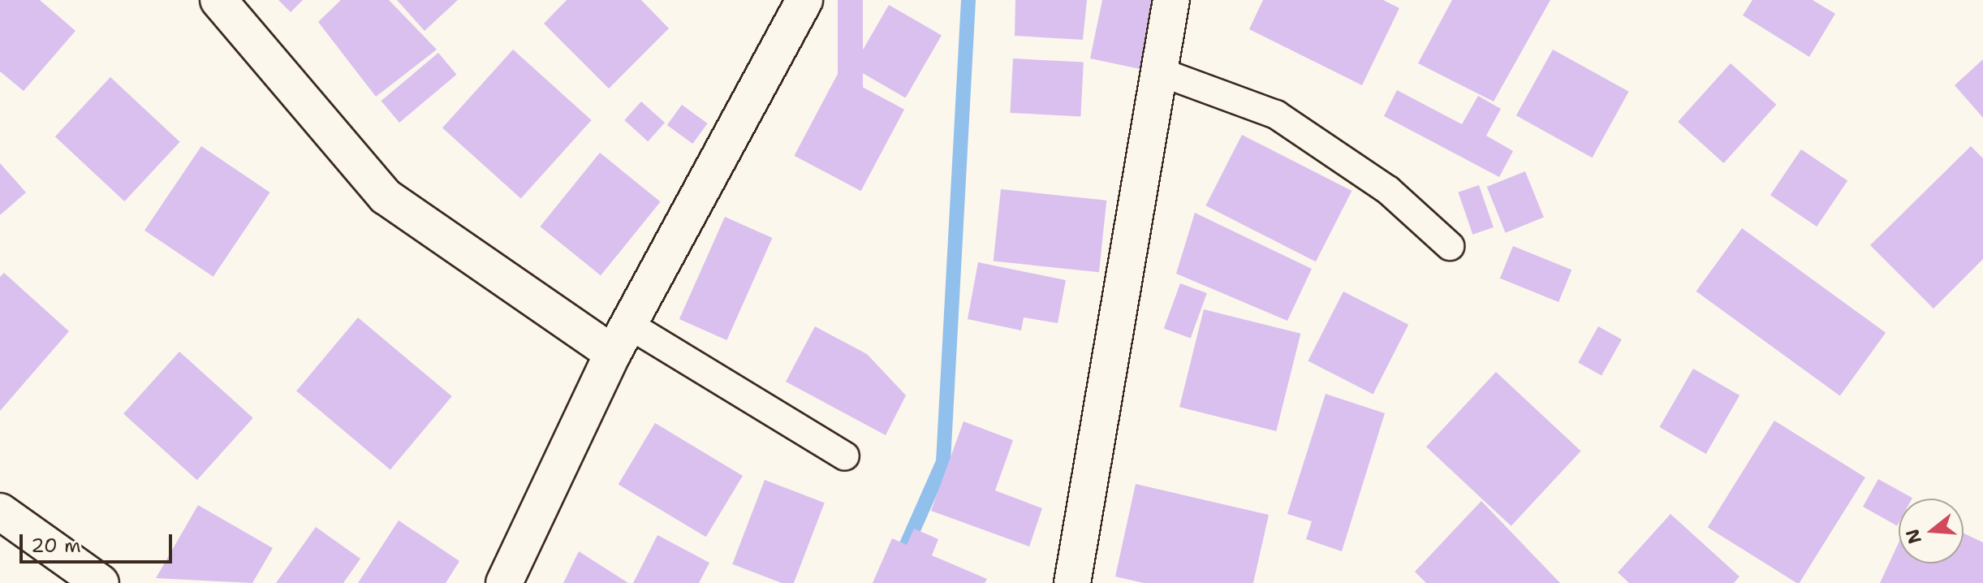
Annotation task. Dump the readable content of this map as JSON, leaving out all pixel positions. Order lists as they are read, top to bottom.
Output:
{
  "scale_bar": "20 m",
  "north": "left"
}
